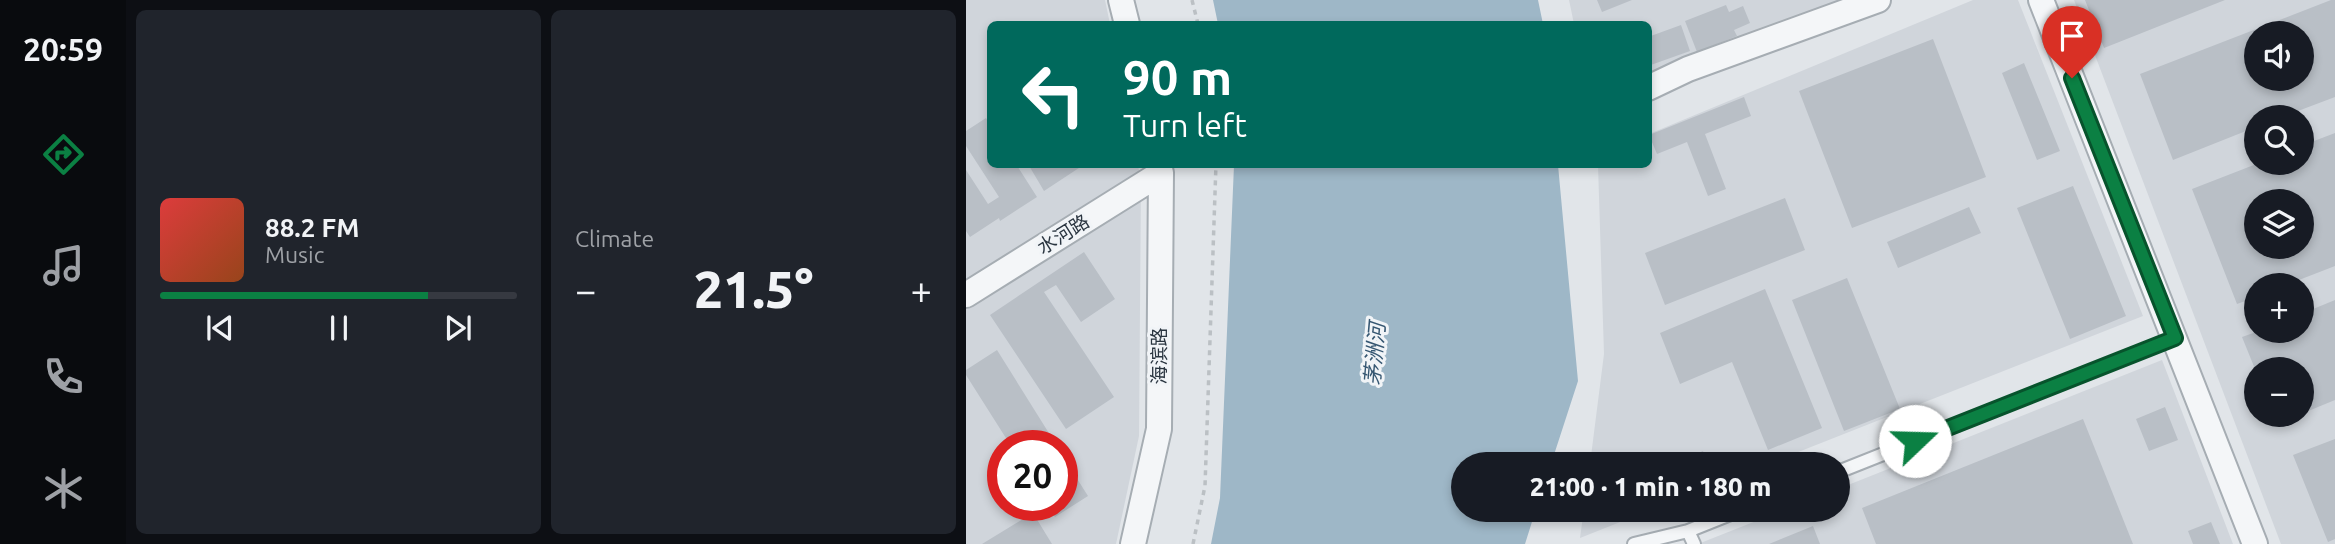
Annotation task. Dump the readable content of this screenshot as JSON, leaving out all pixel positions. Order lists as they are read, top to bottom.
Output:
{
  "streets": {
    "street": ["水河路", "海滨路"]
  },
  "crossings": [
    ["水河路", "海滨路"]
  ],
  "water": ["茅洲河"],
  "page": {
    "tabs": "20:59",
    "tile": "Climate",
    "map_buttons": ["+", "−"],
    "turn": ["90 m", "Turn left"],
    "song": ["88.2 FM", "Music"],
    "heat": ["−", "21.5°", "+"],
    "limit": "20",
    "trip": "21:00 · 1 min · 180 m"
  }
}
